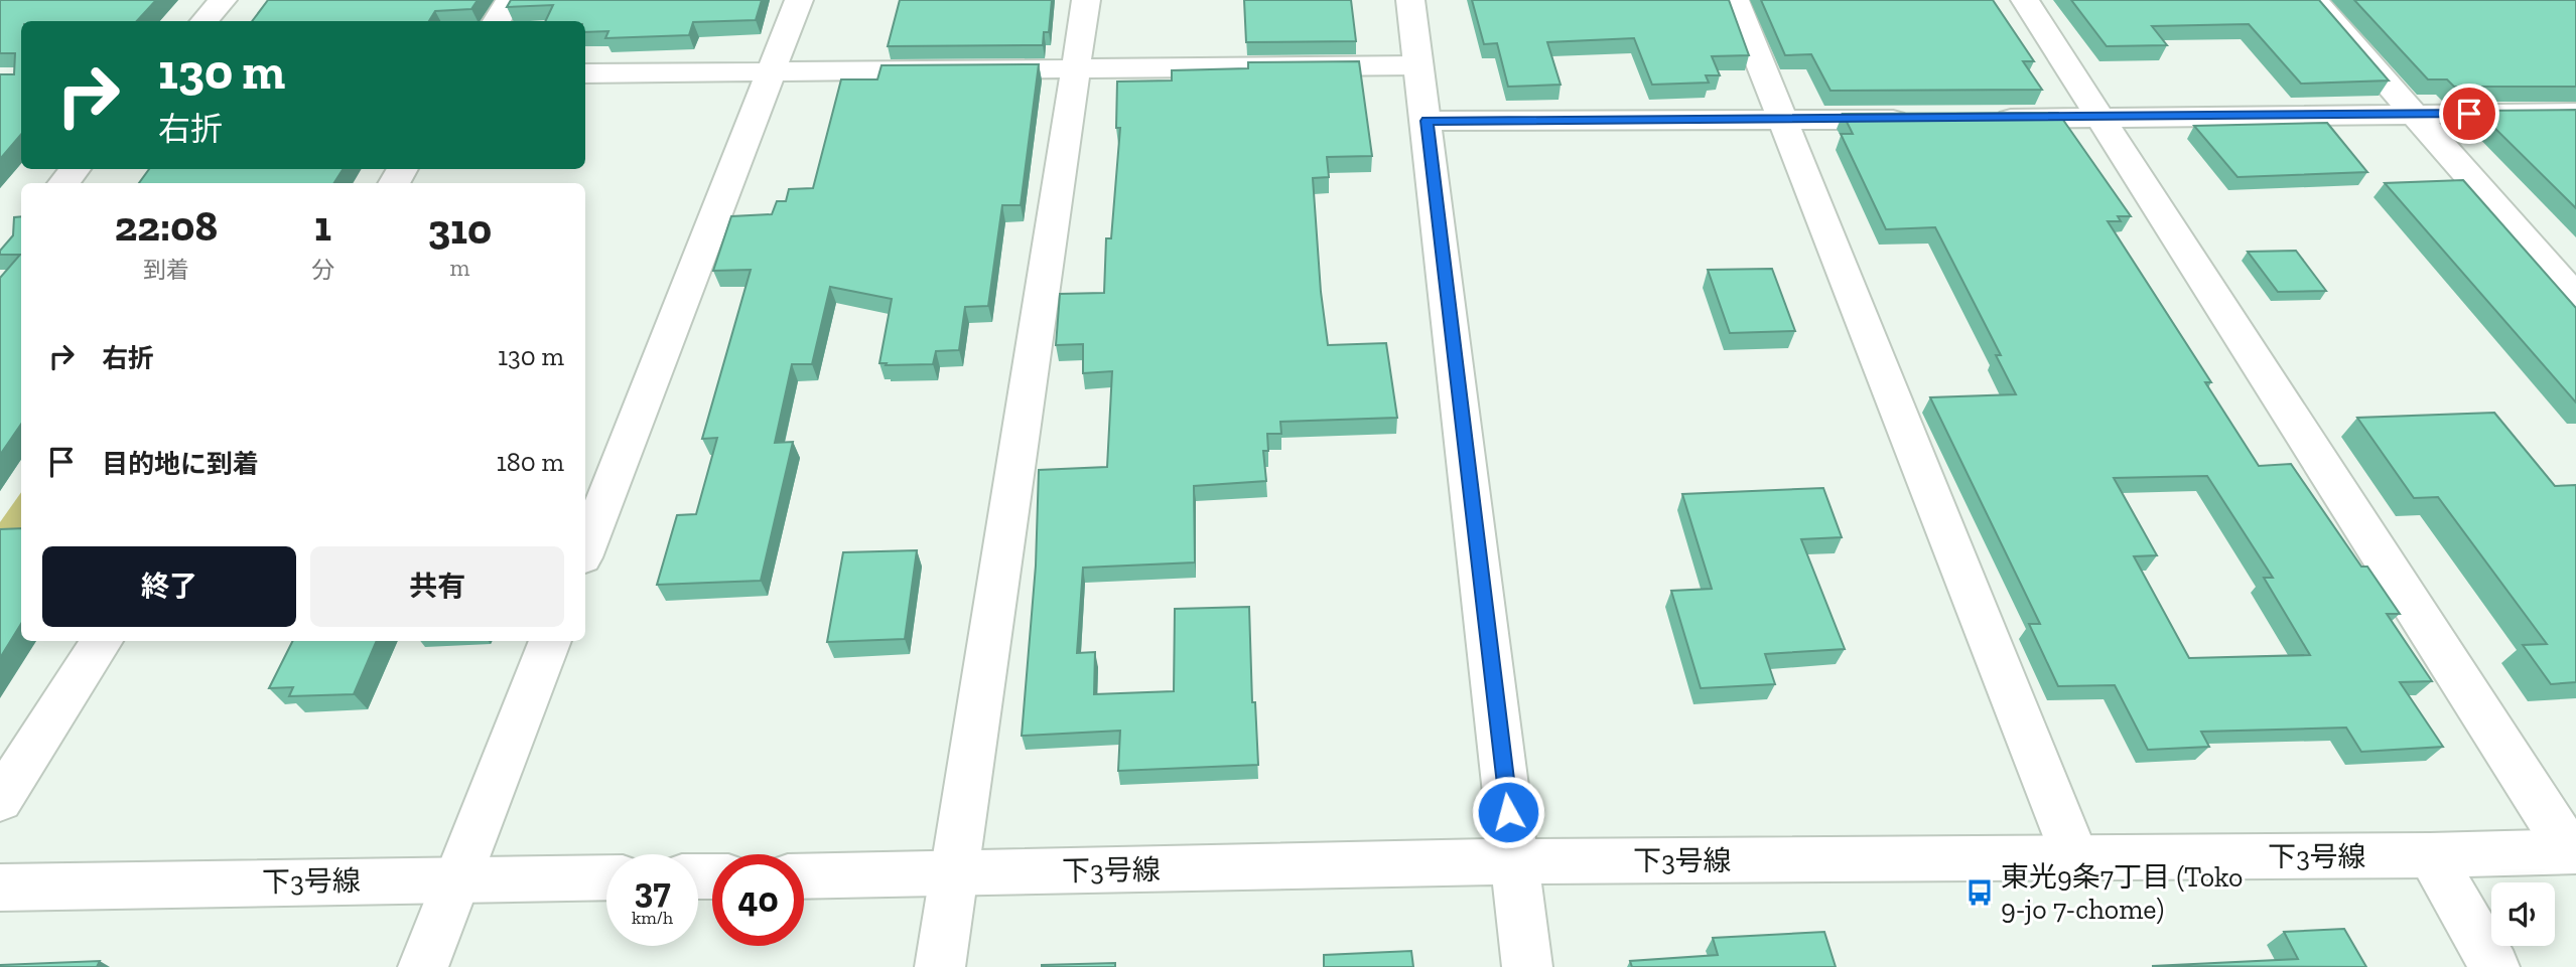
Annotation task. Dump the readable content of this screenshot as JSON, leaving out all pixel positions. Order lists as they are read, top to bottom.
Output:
{
  "streets": {
    "street": ["下3号線"]
  },
  "places": {
    "bus stop": ["東光9条7丁目 (Toko 9-jo 7-chome)"]
  },
  "page": {
    "turn": ["130 m", "右折"],
    "eta": [
      "22:08",
      "到着",
      "1",
      "分",
      "310",
      "m"
    ],
    "list": [
      {
        "name": "右折",
        "value": "130 m"
      },
      {
        "name": "目的地に到着",
        "value": "180 m"
      }
    ],
    "buttons": ["終了", "共有"],
    "speed": "37 km/h",
    "limit": "40"
  }
}
